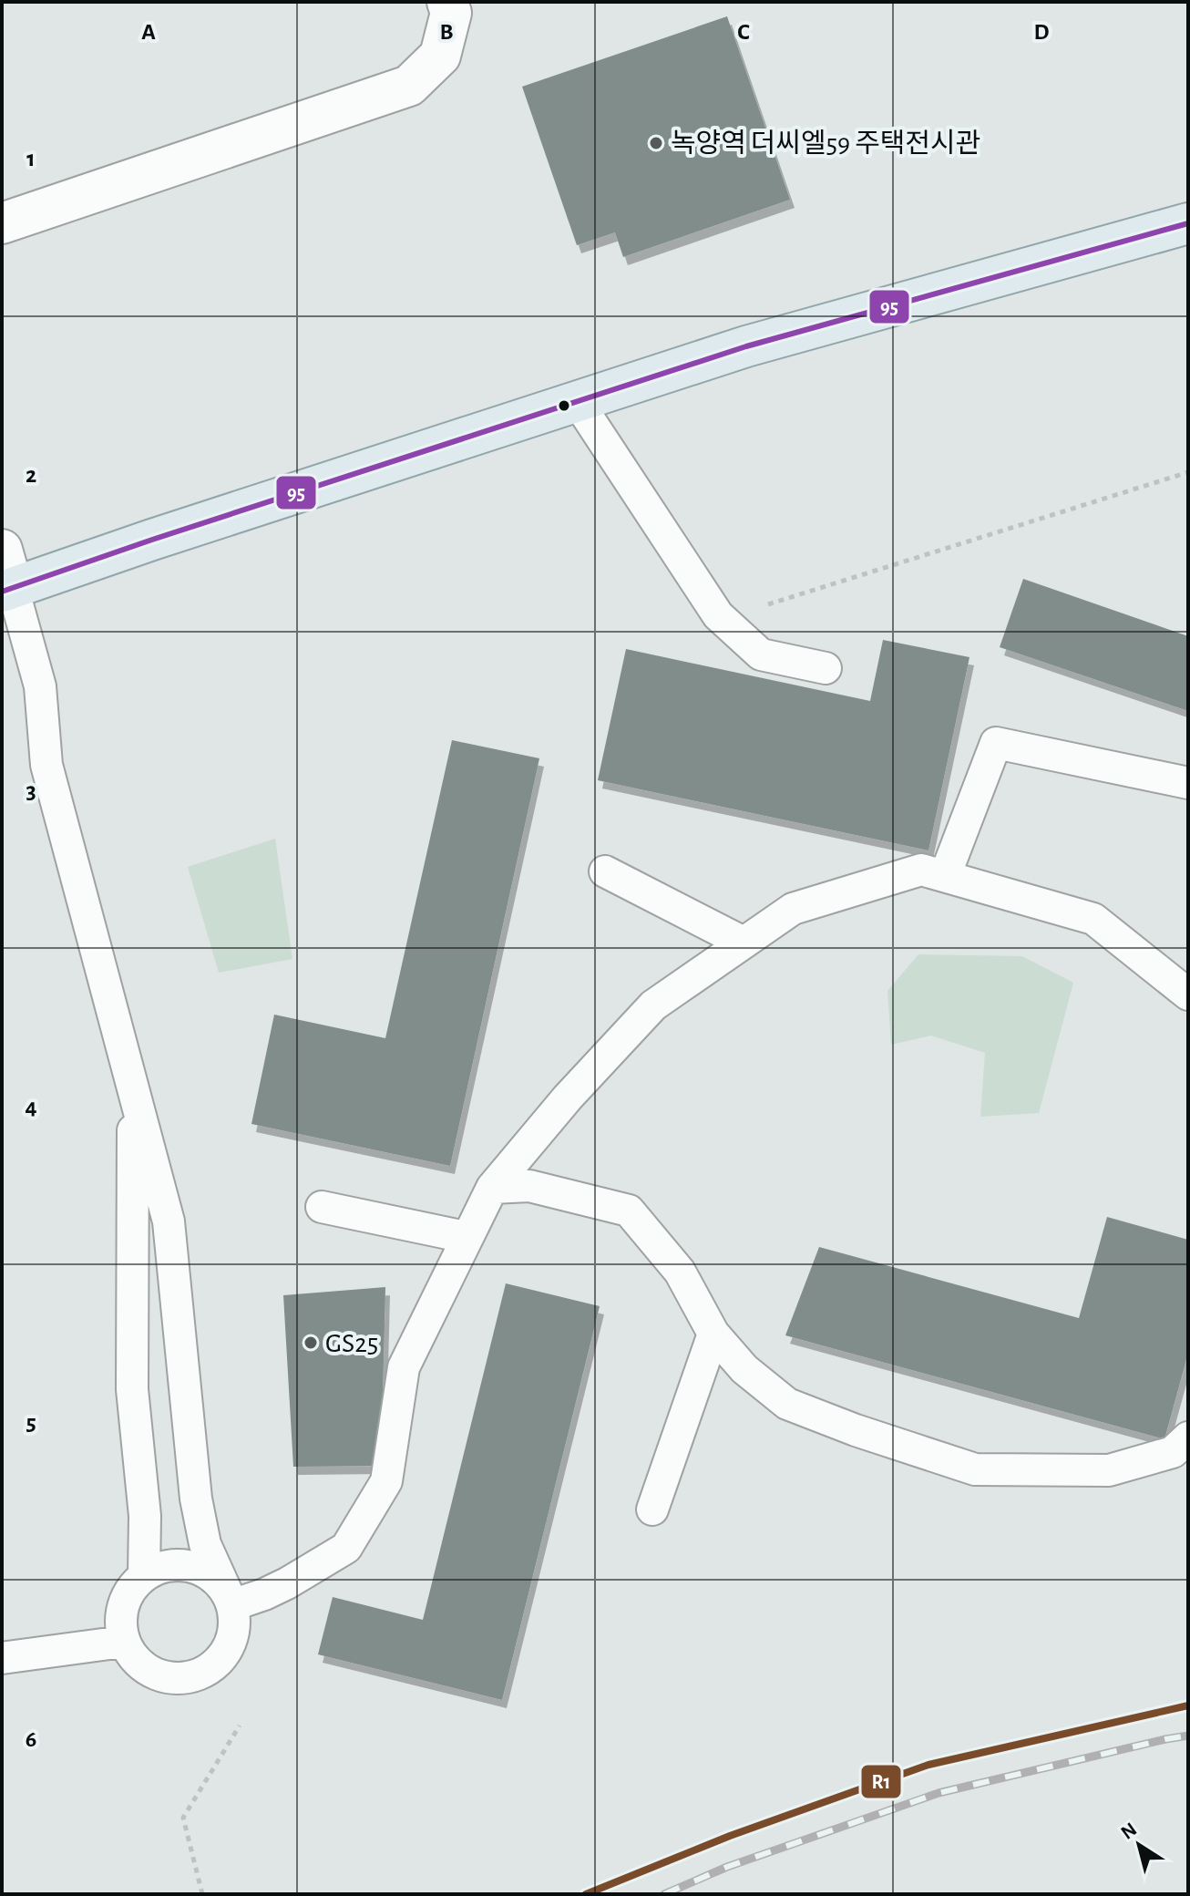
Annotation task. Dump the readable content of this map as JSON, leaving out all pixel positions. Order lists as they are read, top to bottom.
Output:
{
  "places": ["녹양역 더씨엘59 주택전시관", "GS25"],
  "lines": ["transit line 95", "transit line R1"],
  "north": "top left",
  "grid": {
    "columns": [
      "A",
      "B",
      "C",
      "D"
    ],
    "rows": [
      "1",
      "2",
      "3",
      "4",
      "5",
      "6"
    ]
  }
}
